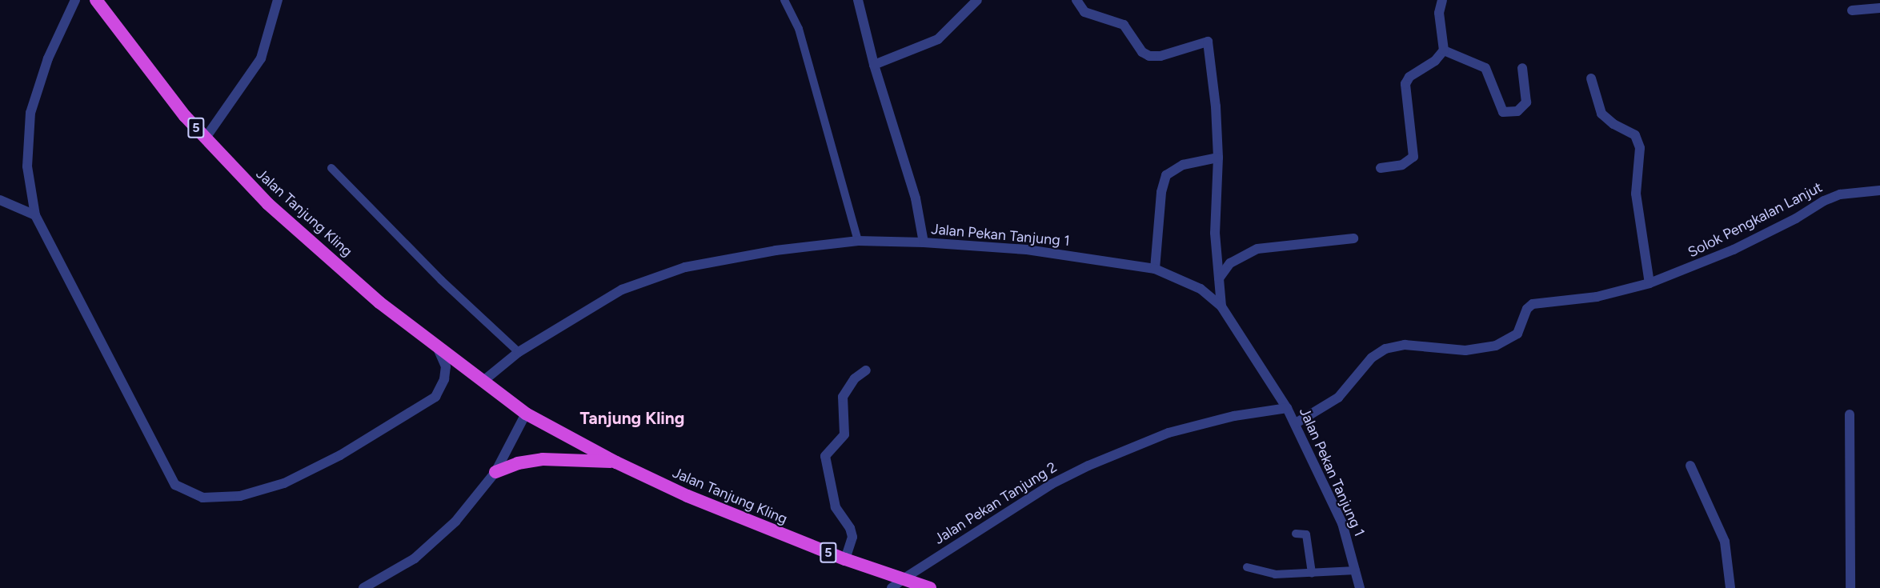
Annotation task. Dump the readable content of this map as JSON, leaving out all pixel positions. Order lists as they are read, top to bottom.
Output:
{
  "streets": {
    "highway": ["5", "Jalan Tanjung Kling"],
    "street": ["Solok Pengkalan Lanjut", "Jalan Pekan Tanjung 1", "Jalan Pekan Tanjung 2"]
  },
  "crossings": [
    ["Jalan Tanjung Kling", "Jalan Pekan Tanjung 1"],
    ["Jalan Tanjung Kling", "Jalan Pekan Tanjung 2"],
    ["Solok Pengkalan Lanjut", "Jalan Pekan Tanjung 1"],
    ["Jalan Pekan Tanjung 1", "Jalan Pekan Tanjung 2"]
  ],
  "districts": ["Tanjung Kling"]
}
